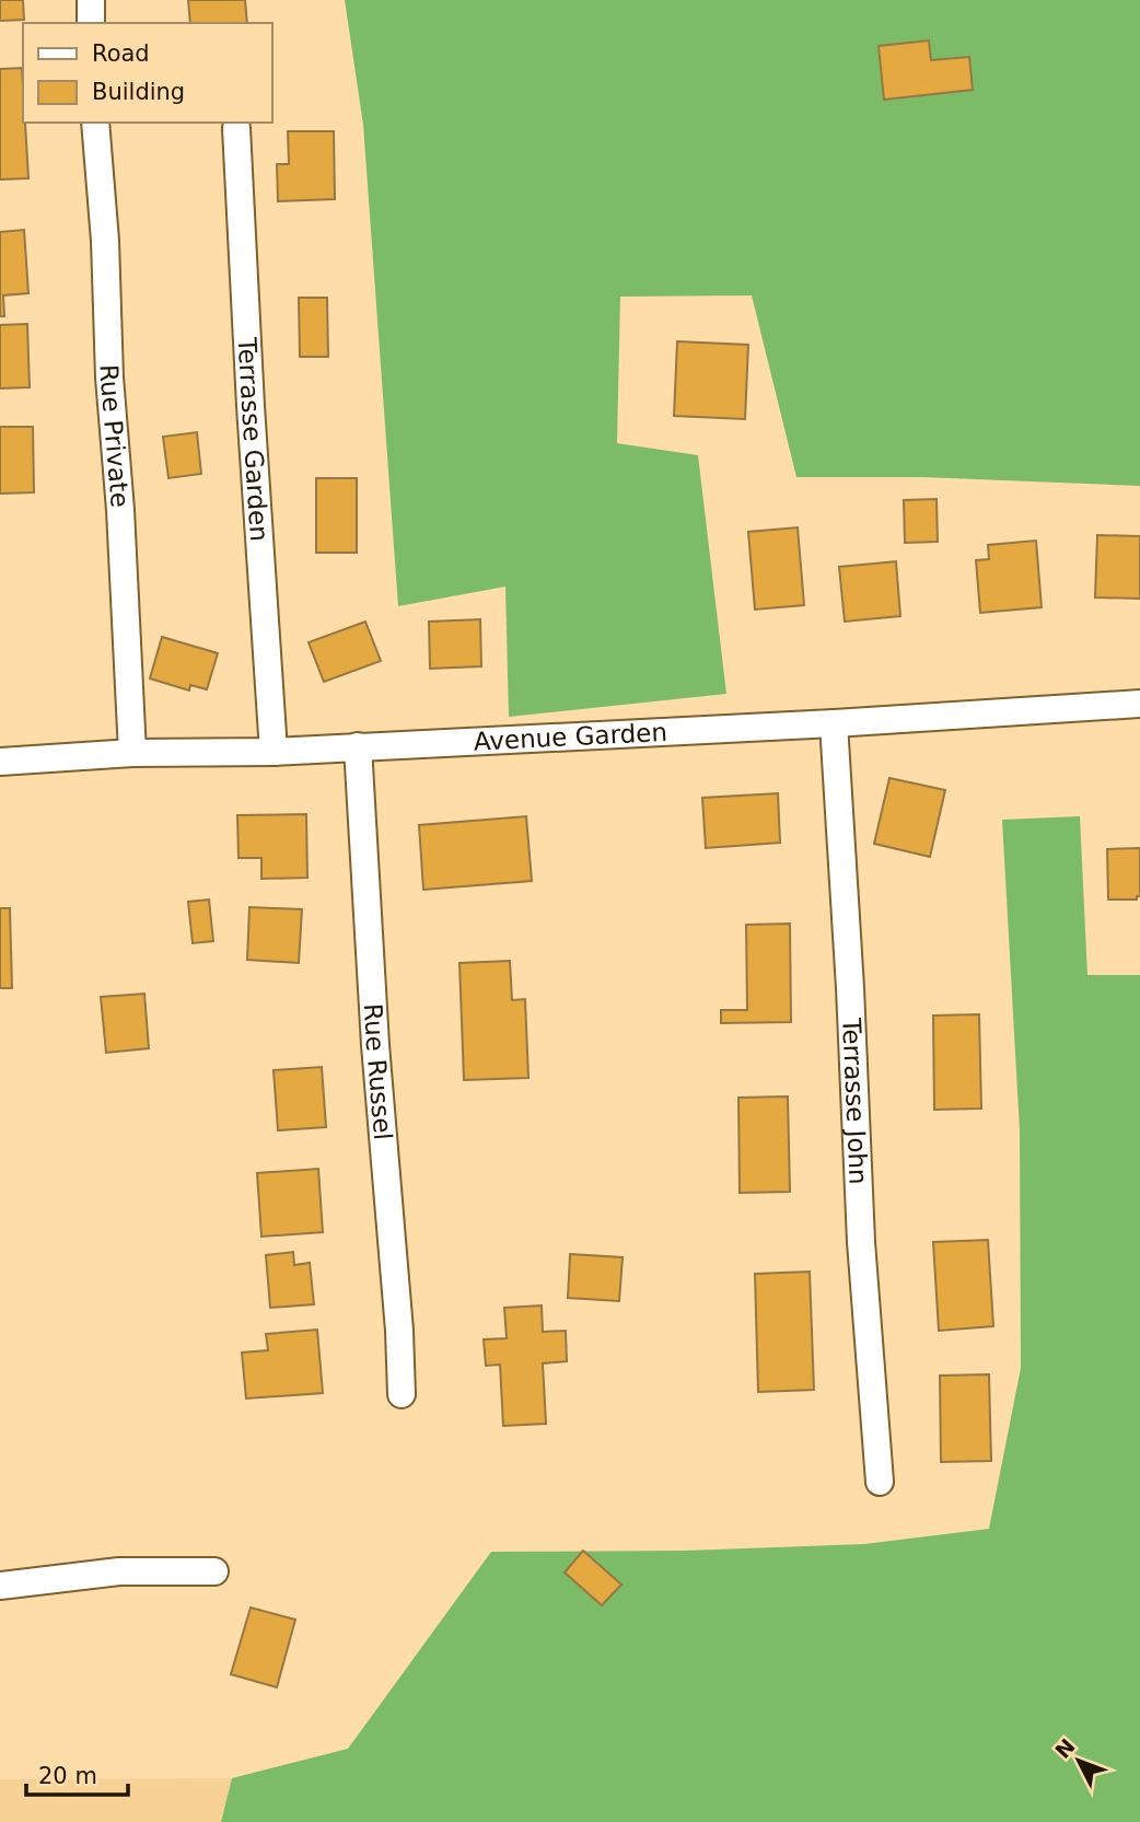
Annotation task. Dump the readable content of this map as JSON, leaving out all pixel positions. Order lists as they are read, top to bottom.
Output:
{
  "streets": {
    "street": [
      "Rue Private",
      "Terrasse Garden",
      "Avenue Garden",
      "Rue Russel",
      "Terrasse John"
    ]
  },
  "crossings": [
    ["Rue Private", "Avenue Garden"],
    ["Terrasse Garden", "Avenue Garden"],
    ["Avenue Garden", "Rue Russel"],
    ["Avenue Garden", "Terrasse John"]
  ],
  "legend": ["Road", "Building"],
  "scale_bar": "20 m",
  "north": "top left"
}
